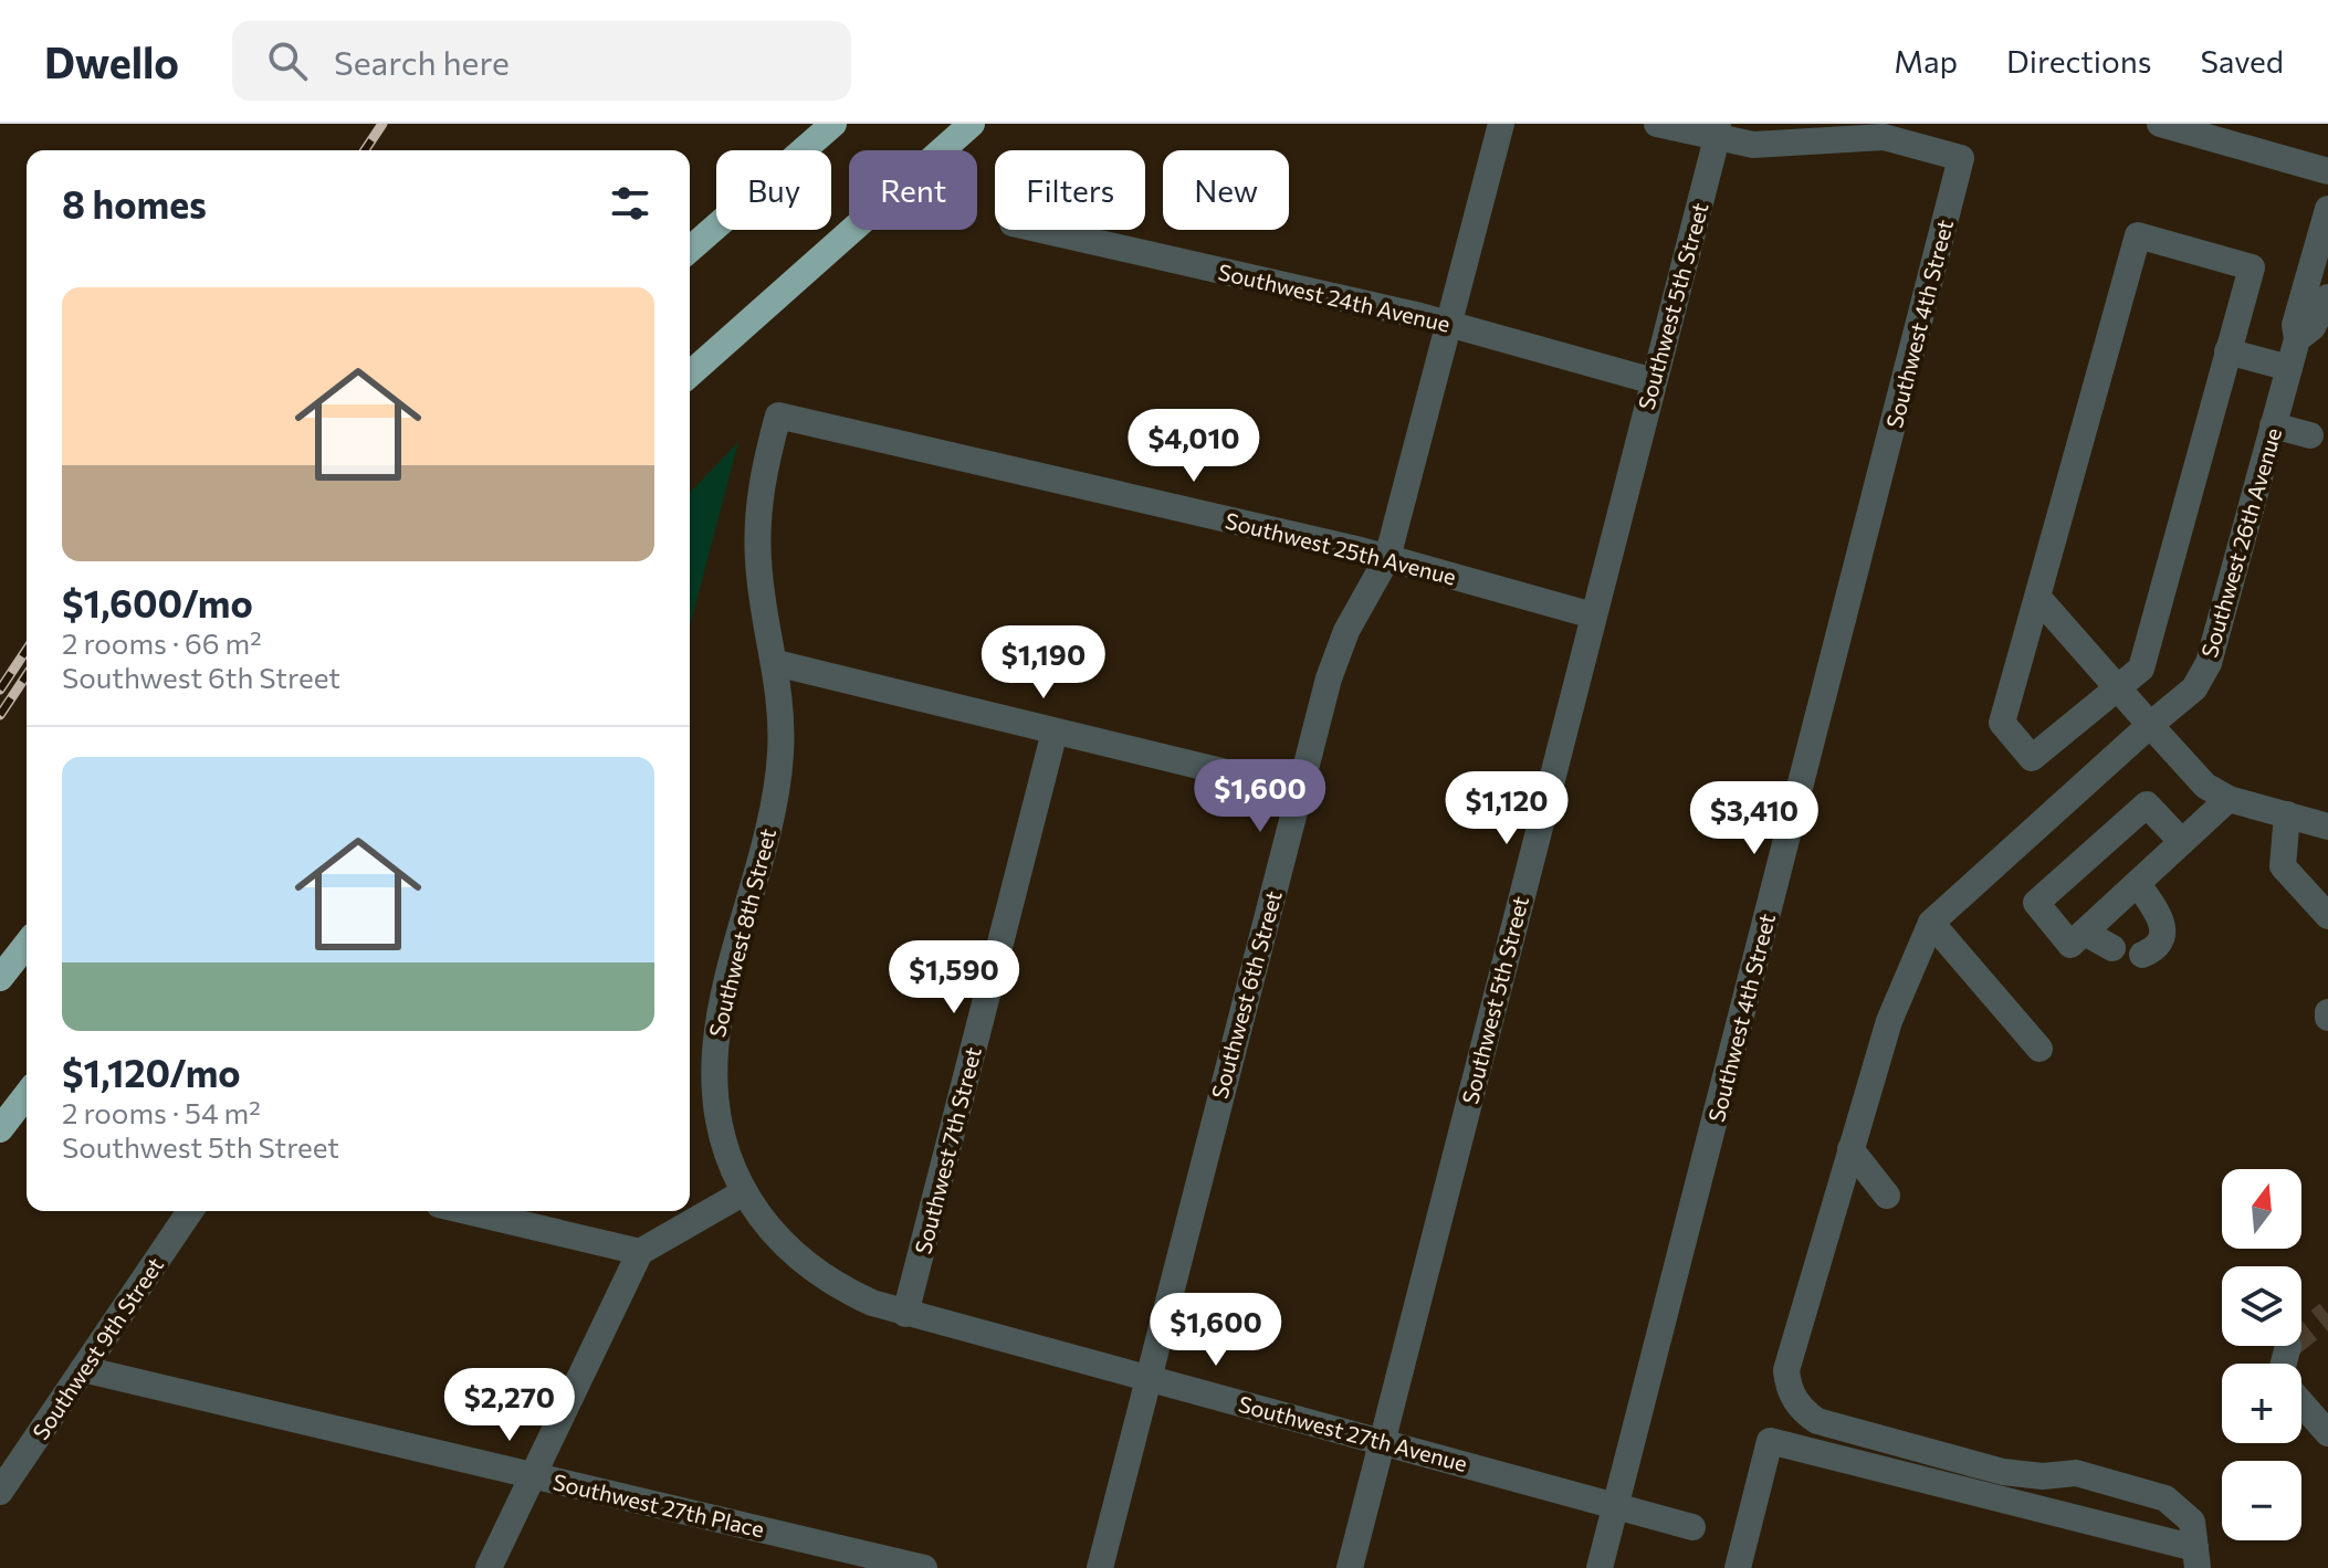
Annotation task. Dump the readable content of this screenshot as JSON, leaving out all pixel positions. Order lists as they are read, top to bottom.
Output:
{
  "streets": {
    "street": [
      "Southwest 24th Avenue",
      "Southwest 5th Street",
      "Southwest 4th Street",
      "Southwest 26th Avenue",
      "Southwest 25th Avenue",
      "Southwest 8th Street",
      "Southwest 6th Street",
      "Southwest 7th Street",
      "Southwest 9th Street",
      "Southwest 27th Avenue",
      "Southwest 27th Place"
    ]
  },
  "crossings": [
    ["Southwest 24th Avenue", "Southwest 5th Street"],
    ["Southwest 24th Avenue", "Southwest 6th Street"],
    ["Southwest 5th Street", "Southwest 4th Street"],
    ["Southwest 5th Street", "Southwest 25th Avenue"],
    ["Southwest 5th Street", "Southwest 27th Avenue"],
    ["Southwest 4th Street", "Southwest 27th Avenue"],
    ["Southwest 25th Avenue", "Southwest 8th Street"],
    ["Southwest 25th Avenue", "Southwest 6th Street"],
    ["Southwest 8th Street", "Southwest 27th Avenue"],
    ["Southwest 6th Street", "Southwest 27th Avenue"],
    ["Southwest 7th Street", "Southwest 27th Avenue"],
    ["Southwest 9th Street", "Southwest 27th Place"]
  ],
  "north": "top",
  "page": {
    "header": "Dwello",
    "search": "Search here",
    "nav": ["Map", "Directions", "Saved"],
    "chip": [
      "Buy",
      "Rent",
      "Filters",
      "New"
    ],
    "heading": "8 homes",
    "list": [
      {
        "name": "$1,600/mo",
        "note": "2 rooms · 66 m² · Southwest 6th Street"
      },
      {
        "name": "$1,120/mo",
        "note": "2 rooms · 54 m² · Southwest 5th Street"
      }
    ],
    "price": [
      "$4,010",
      "$1,190",
      "$1,600",
      "$1,120",
      "$3,410",
      "$1,590",
      "$1,600",
      "$2,270"
    ],
    "map_buttons": ["+", "−"]
  }
}
